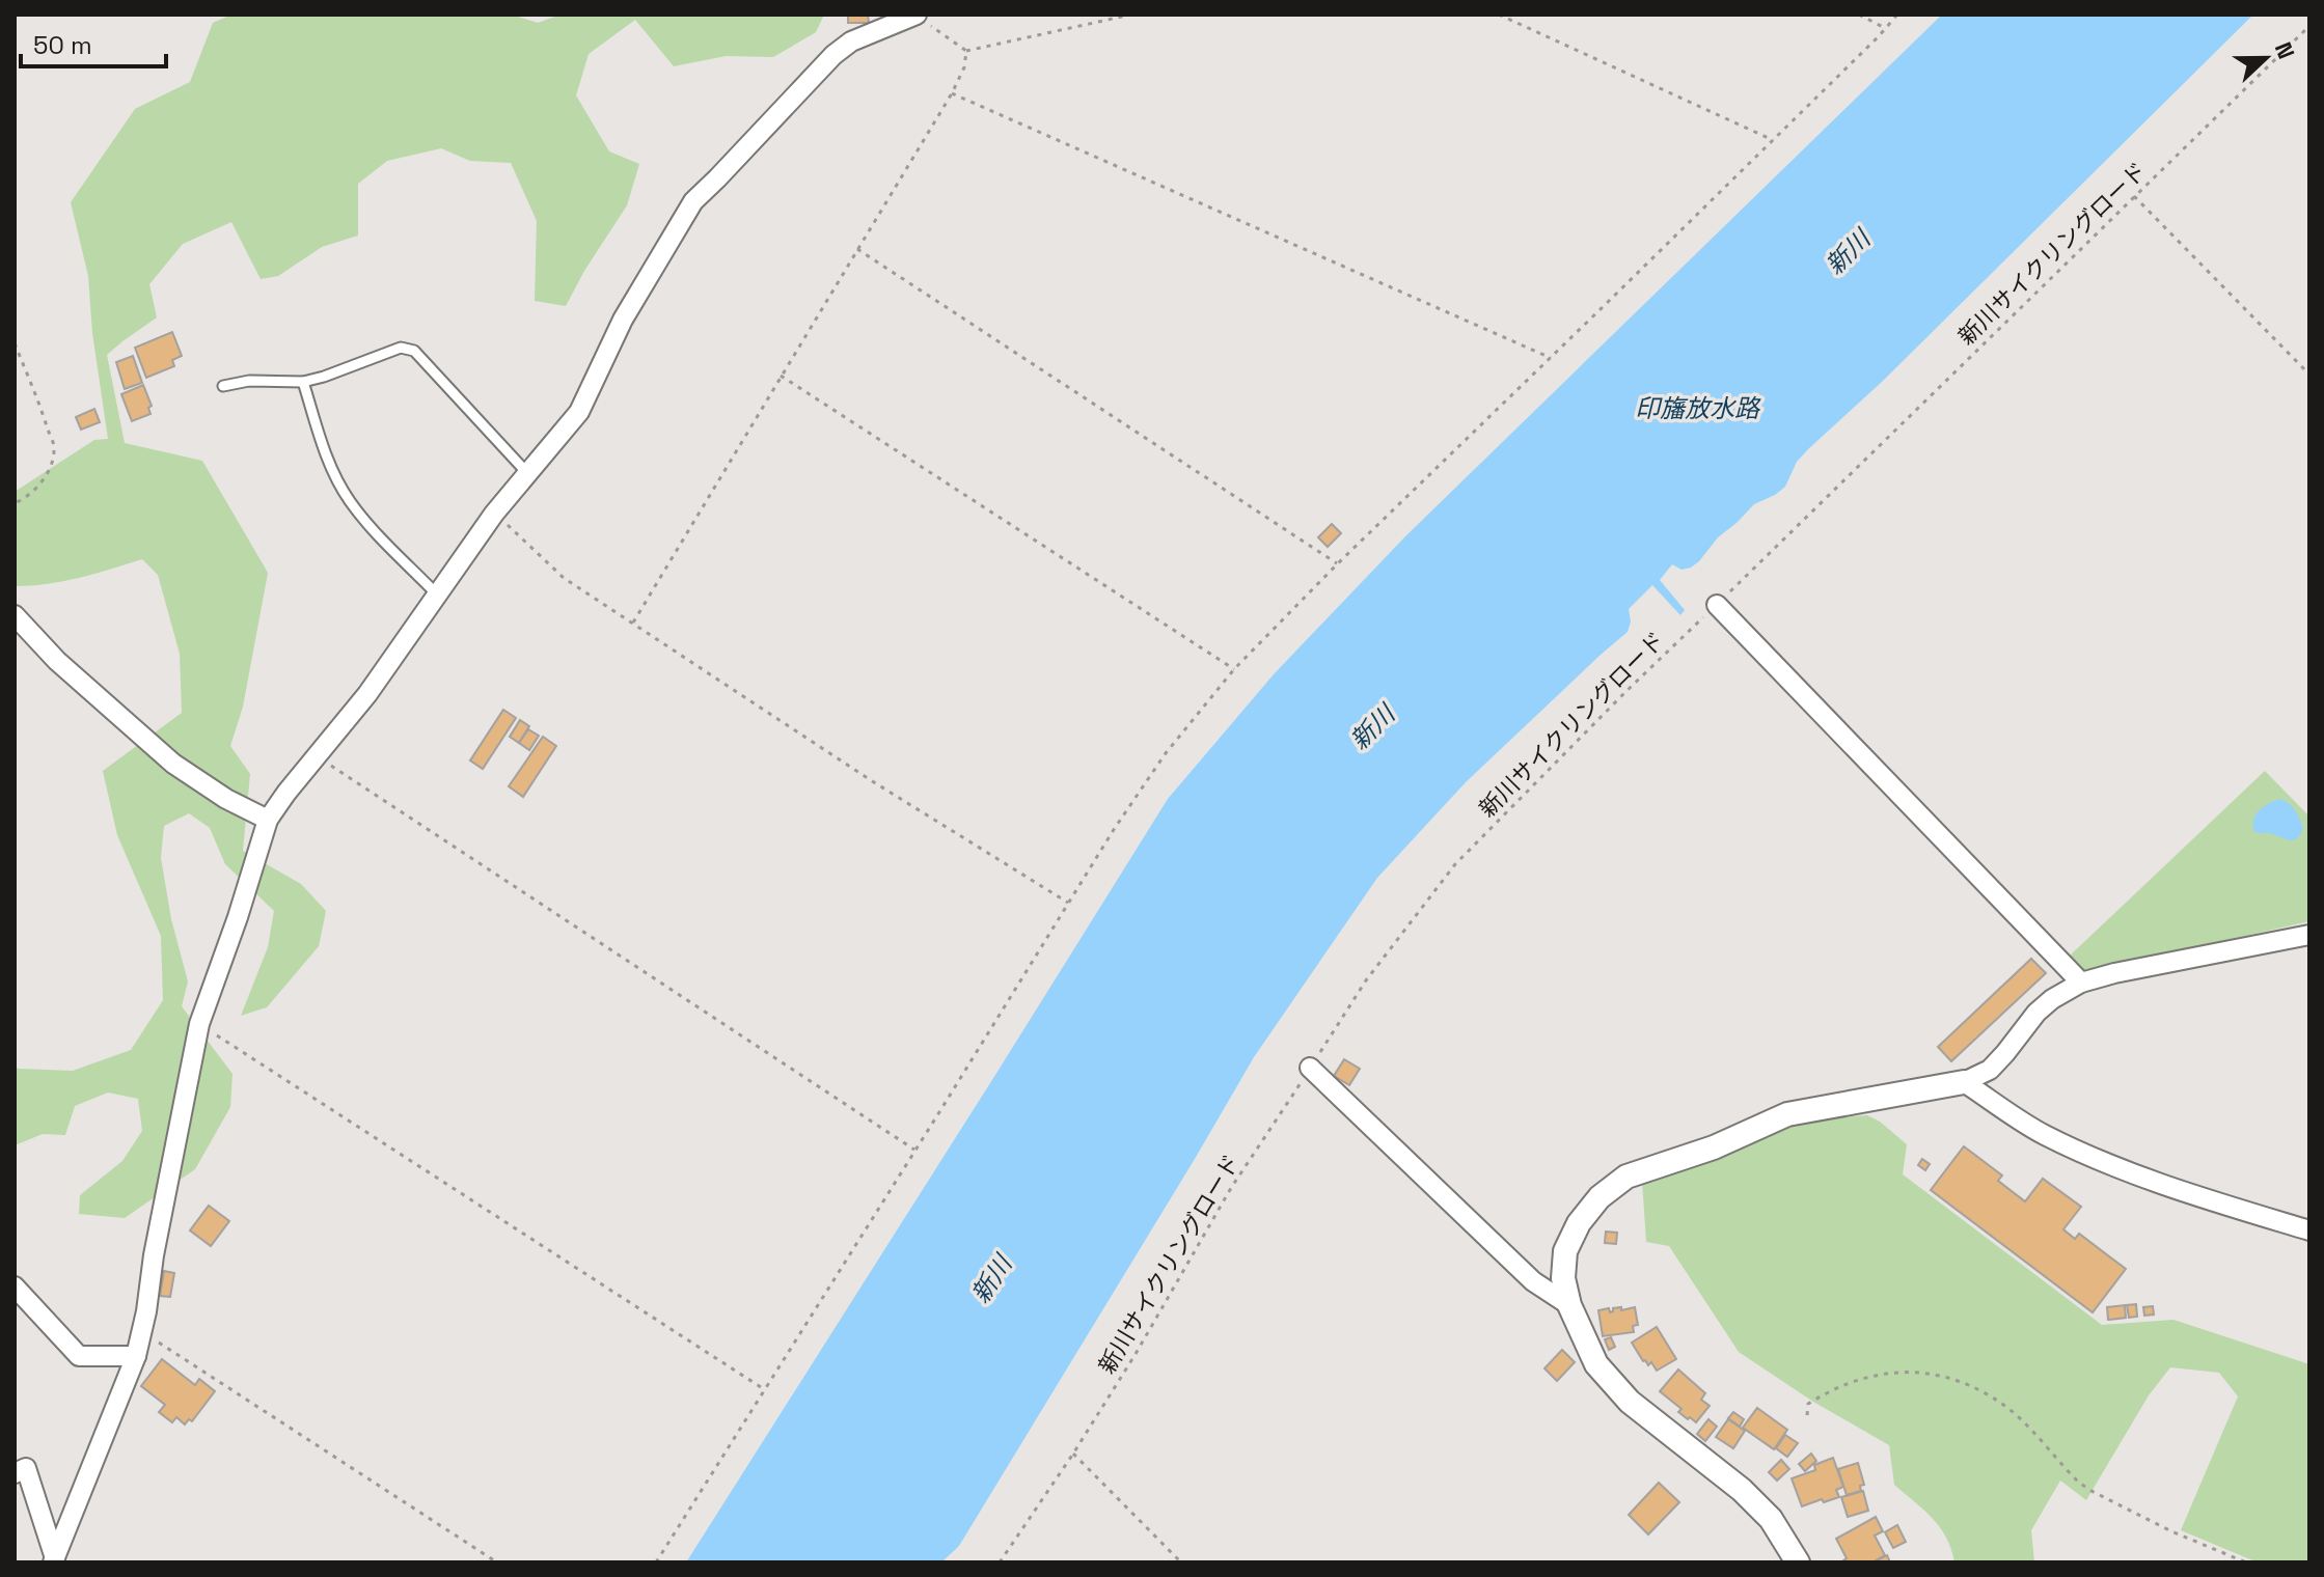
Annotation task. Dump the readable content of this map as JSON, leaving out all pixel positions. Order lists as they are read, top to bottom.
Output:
{
  "streets": {
    "path": ["新川サイクリングロード"]
  },
  "water": ["新川", "印旛放水路"],
  "scale_bar": "50 m",
  "north": "right"
}
